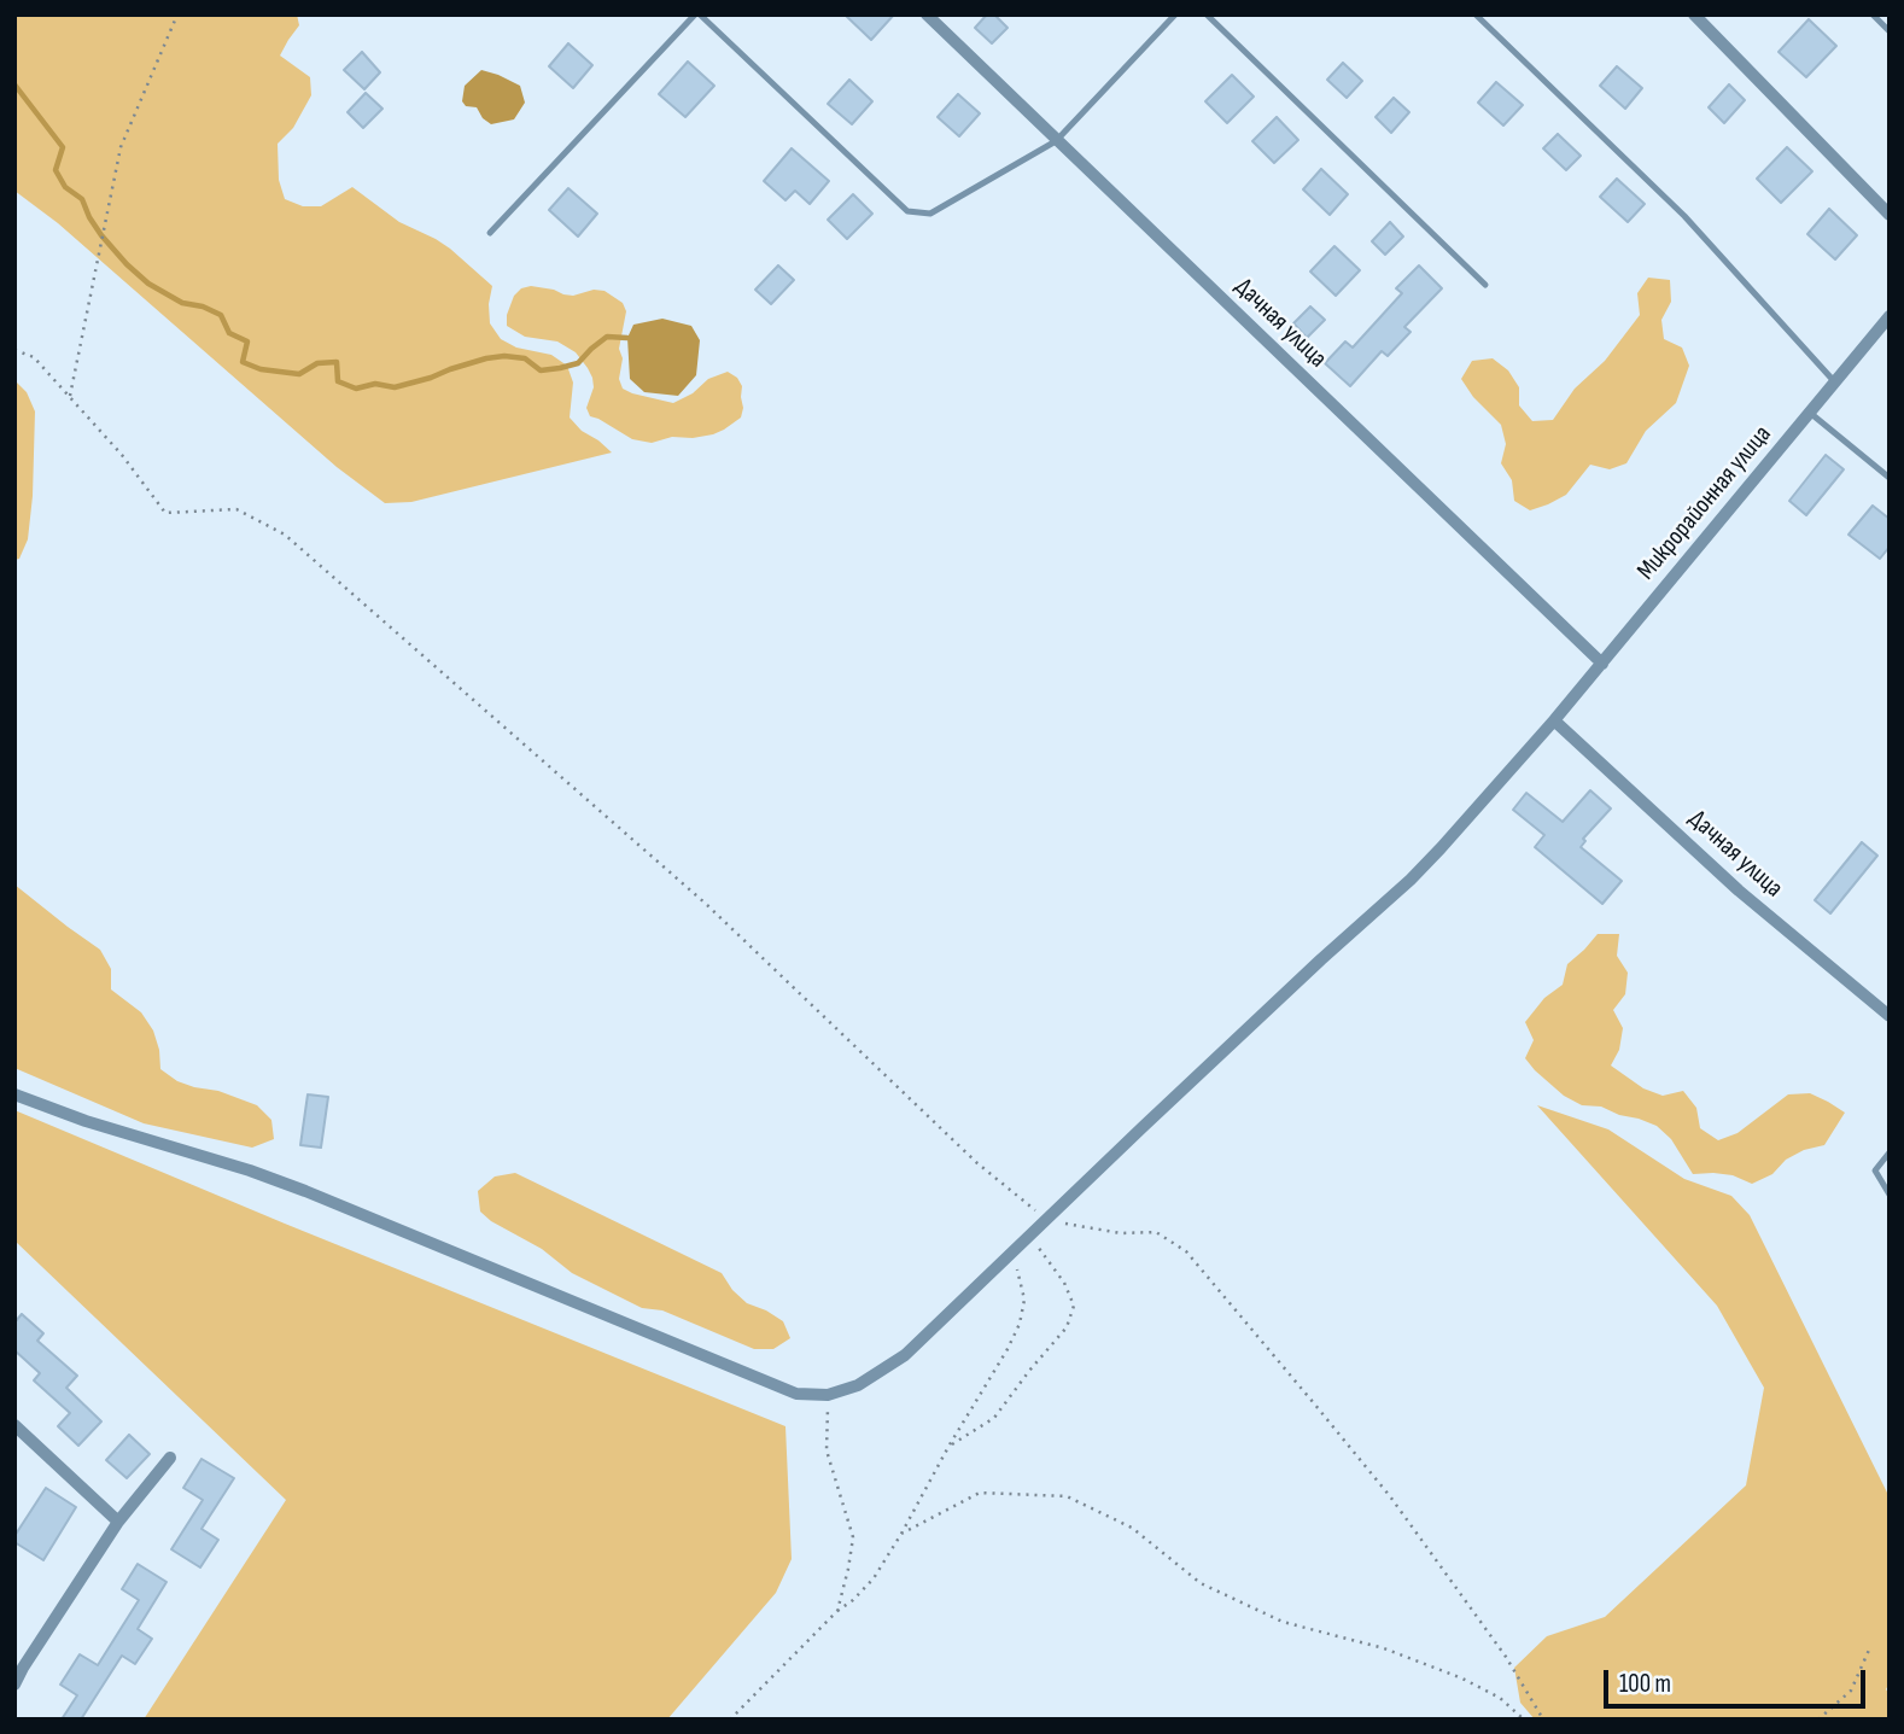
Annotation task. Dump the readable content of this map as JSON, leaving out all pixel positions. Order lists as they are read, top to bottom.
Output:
{
  "streets": {
    "street": ["Дачная улица", "Микрорайонная улица"]
  },
  "crossings": [
    ["Дачная улица", "Микрорайонная улица"]
  ],
  "scale_bar": "100 m"
}
